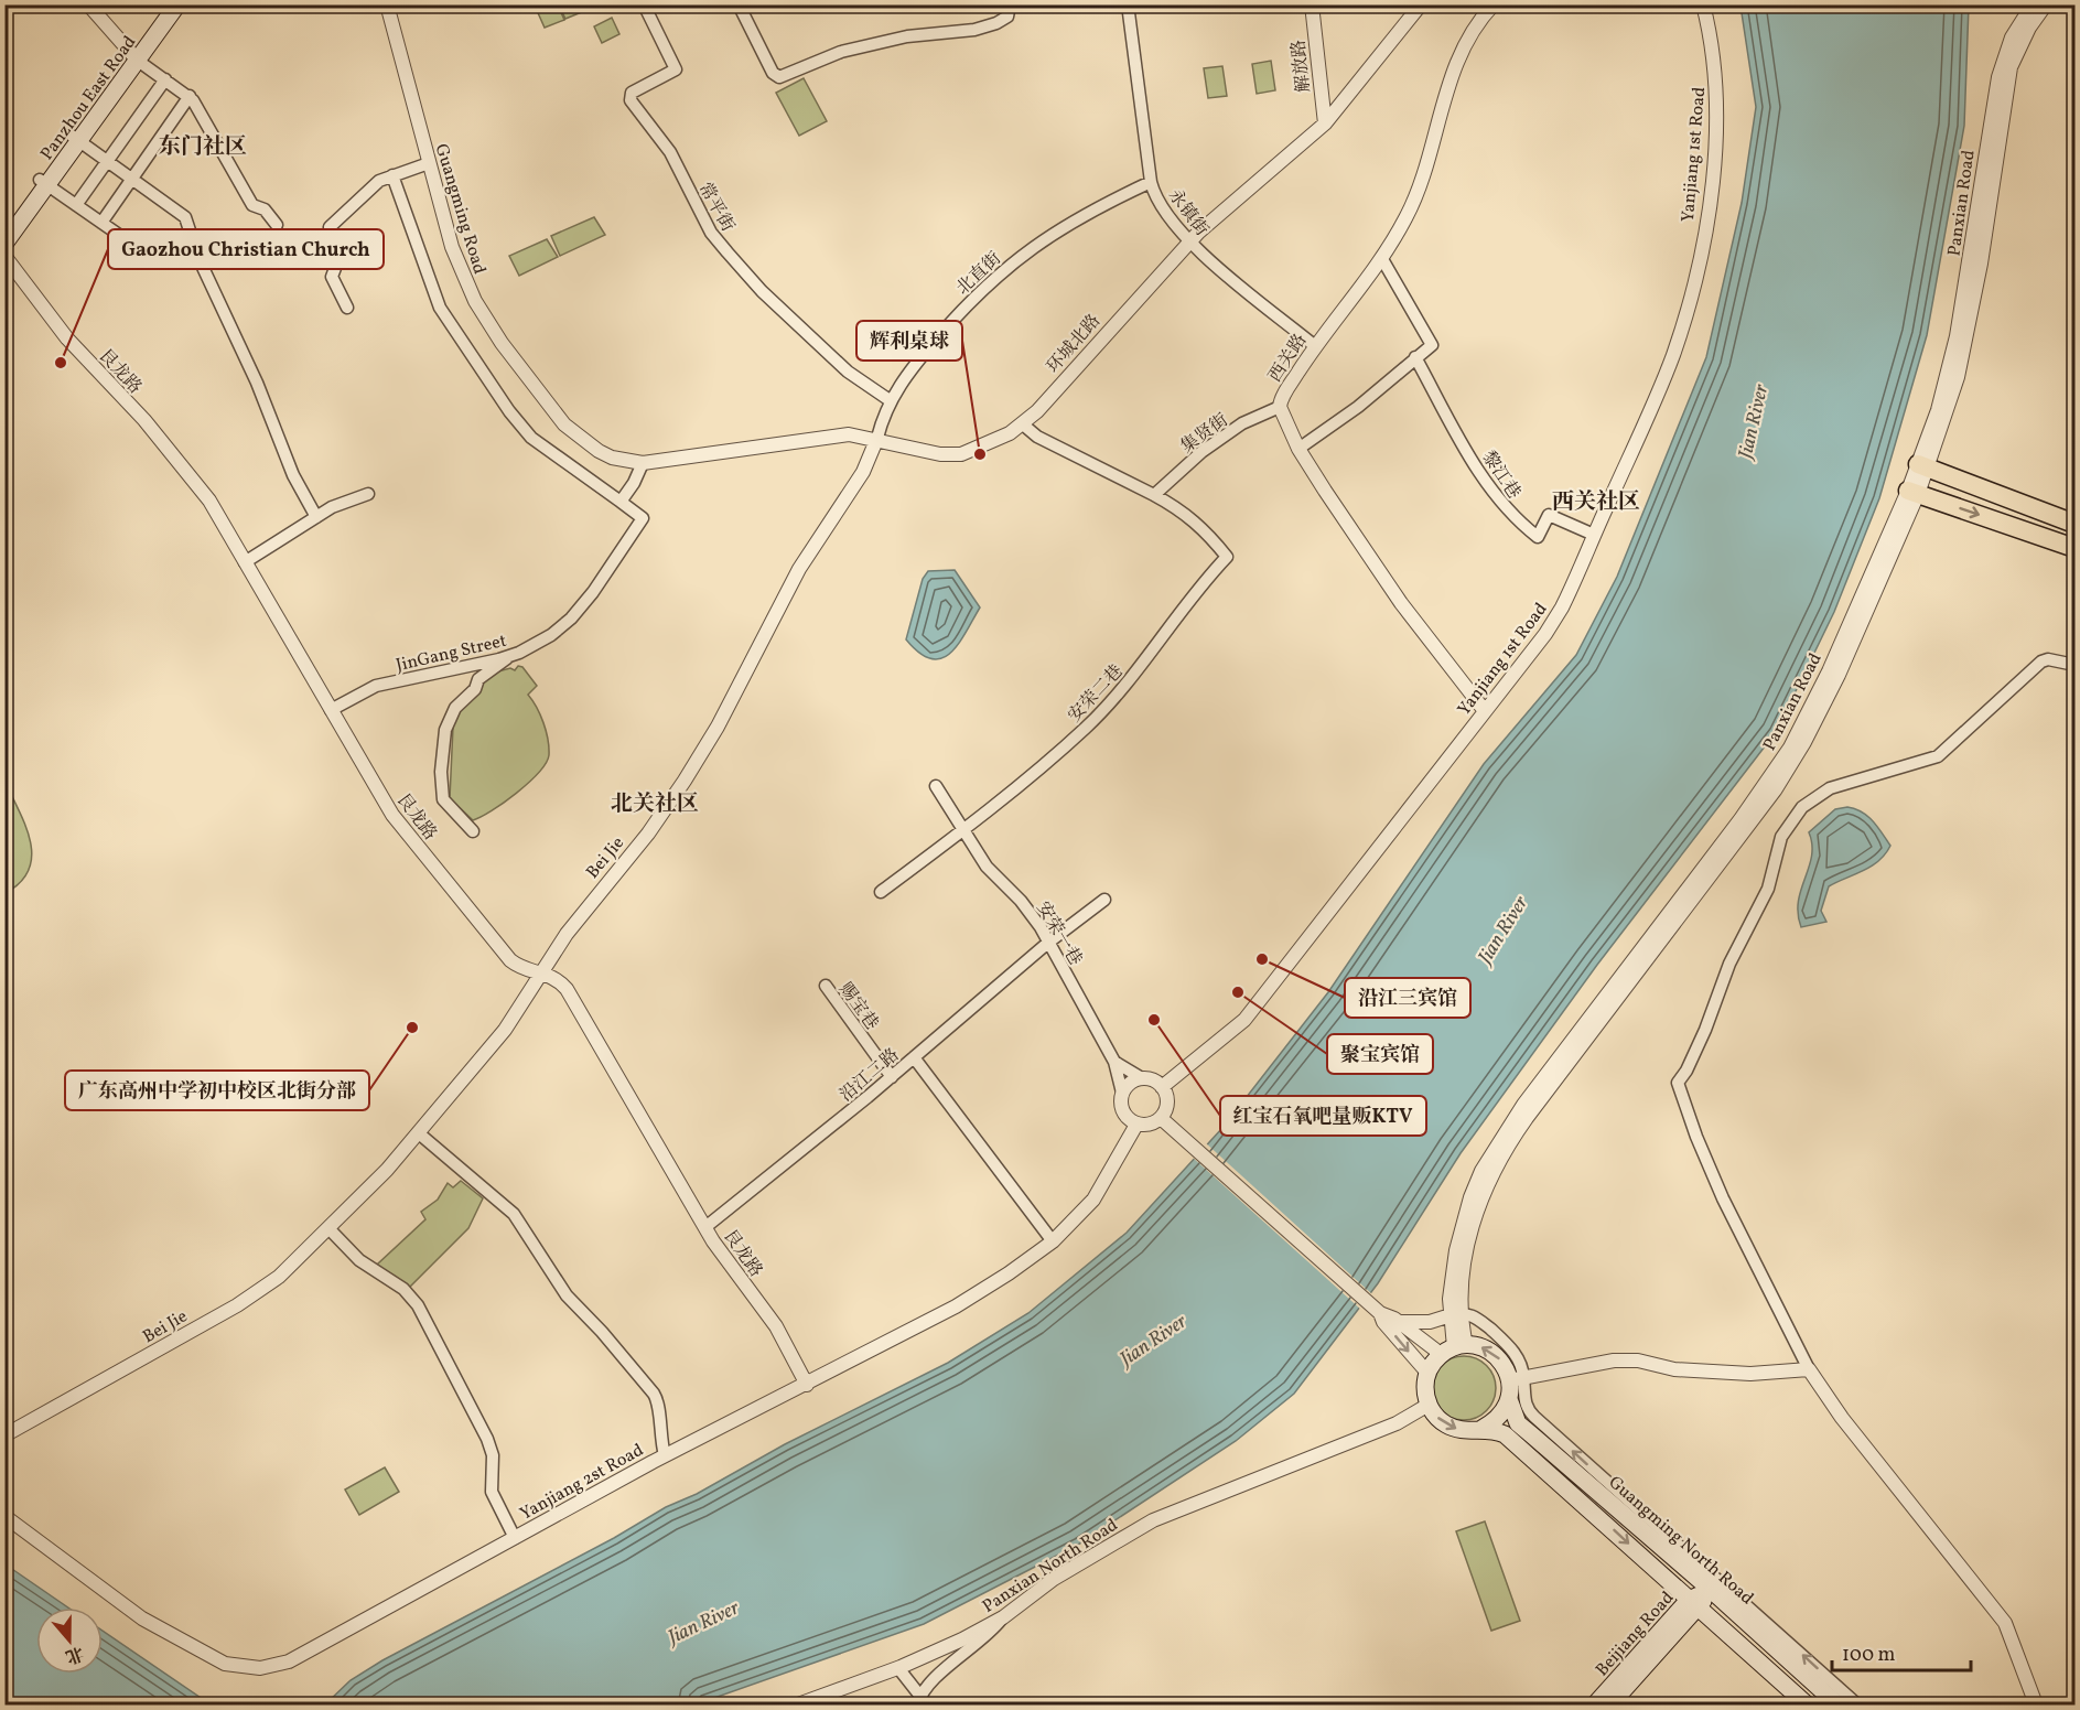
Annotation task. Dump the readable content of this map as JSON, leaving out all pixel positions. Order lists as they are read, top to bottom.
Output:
{
  "streets": {
    "main road": ["Panzhou East Road", "Guangming North Road", "Beijiang Road"],
    "street": [
      "解放路",
      "Yanjiang 1st Road",
      "Panxian Road",
      "常平街",
      "Guangming Road",
      "永镇街",
      "北直街",
      "环城北路",
      "西关路",
      "艮龙路",
      "集贤街",
      "黎江巷",
      "JinGang Street",
      "安荣二巷",
      "Bei Jie",
      "安荣一巷",
      "赐宝巷",
      "沿江二路",
      "Yanjiang 2st Road",
      "Panxian North Road"
    ]
  },
  "crossings": [
    ["解放路", "环城北路"],
    ["Yanjiang 1st Road", "西关路"],
    ["Yanjiang 1st Road", "黎江巷"],
    ["Yanjiang 1st Road", "安荣一巷"],
    ["Yanjiang 1st Road", "Yanjiang 2st Road"],
    ["Panxian Road", "Guangming North Road"],
    ["Panxian Road", "Panxian North Road"],
    ["常平街", "北直街"],
    ["Guangming Road", "环城北路"],
    ["永镇街", "北直街"],
    ["永镇街", "环城北路"],
    ["永镇街", "西关路"],
    ["北直街", "环城北路"],
    ["北直街", "Bei Jie"],
    ["环城北路", "Bei Jie"],
    ["西关路", "集贤街"],
    ["艮龙路", "JinGang Street"],
    ["艮龙路", "Bei Jie"],
    ["艮龙路", "沿江二路"],
    ["艮龙路", "Yanjiang 2st Road"],
    ["集贤街", "安荣二巷"],
    ["安荣二巷", "安荣一巷"],
    ["安荣一巷", "沿江二路"],
    ["安荣一巷", "Yanjiang 2st Road"],
    ["赐宝巷", "沿江二路"],
    ["Guangming North Road", "Panxian North Road"],
    ["Guangming North Road", "Beijiang Road"]
  ],
  "districts": ["东门社区", "西关社区", "北关社区"],
  "water": ["Jian River"],
  "places": [
    "Gaozhou Christian Church",
    "辉利桌球",
    "沿江三宾馆",
    "聚宝宾馆",
    "红宝石氧吧量贩KTV",
    "广东高州中学初中校区北街分部"
  ],
  "scale_bar": "100 m",
  "north": "bottom"
}
